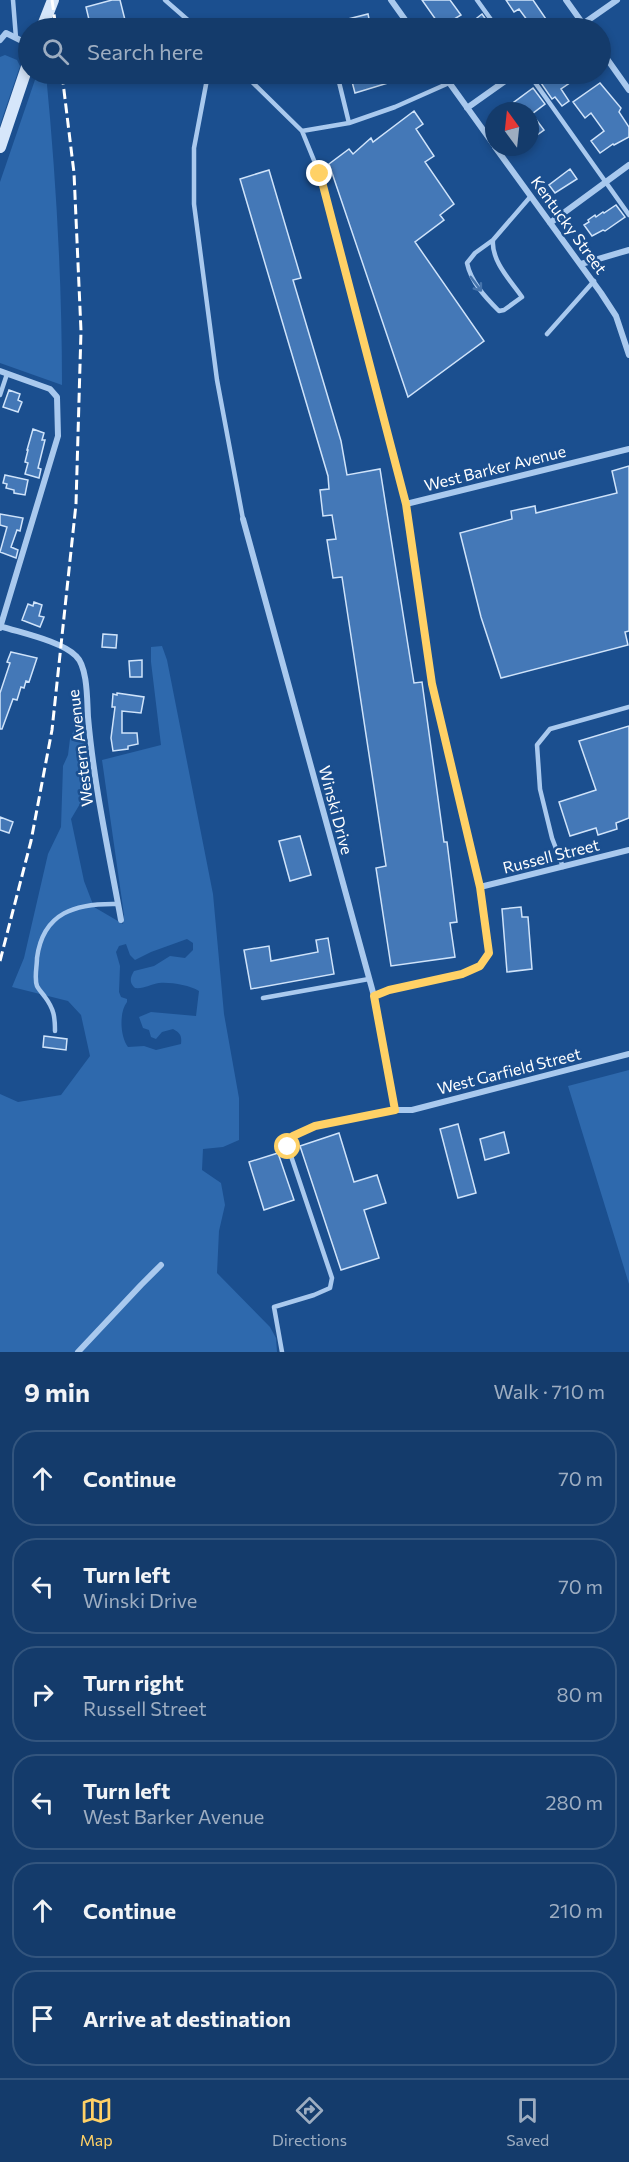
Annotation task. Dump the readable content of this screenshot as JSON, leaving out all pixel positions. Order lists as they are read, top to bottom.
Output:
{
  "streets": {
    "street": [
      "Kentucky Street",
      "West Barker Avenue",
      "Western Avenue",
      "Winski Drive",
      "Russell Street",
      "West Garfield Street"
    ]
  },
  "crossings": [
    ["West Barker Avenue", "Winski Drive"],
    ["West Barker Avenue", "Russell Street"],
    ["Winski Drive", "West Garfield Street"]
  ],
  "north": "top",
  "page": {
    "search": "Search here",
    "heading": ["9 min", "Walk · 710 m"],
    "list": [
      ["Continue", "70 m"],
      ["Turn left", "Winski Drive", "70 m"],
      ["Turn right", "Russell Street", "80 m"],
      ["Turn left", "West Barker Avenue", "280 m"],
      ["Continue", "210 m"],
      "Arrive at destination"
    ],
    "nav": ["Map", "Directions", "Saved"]
  }
}
